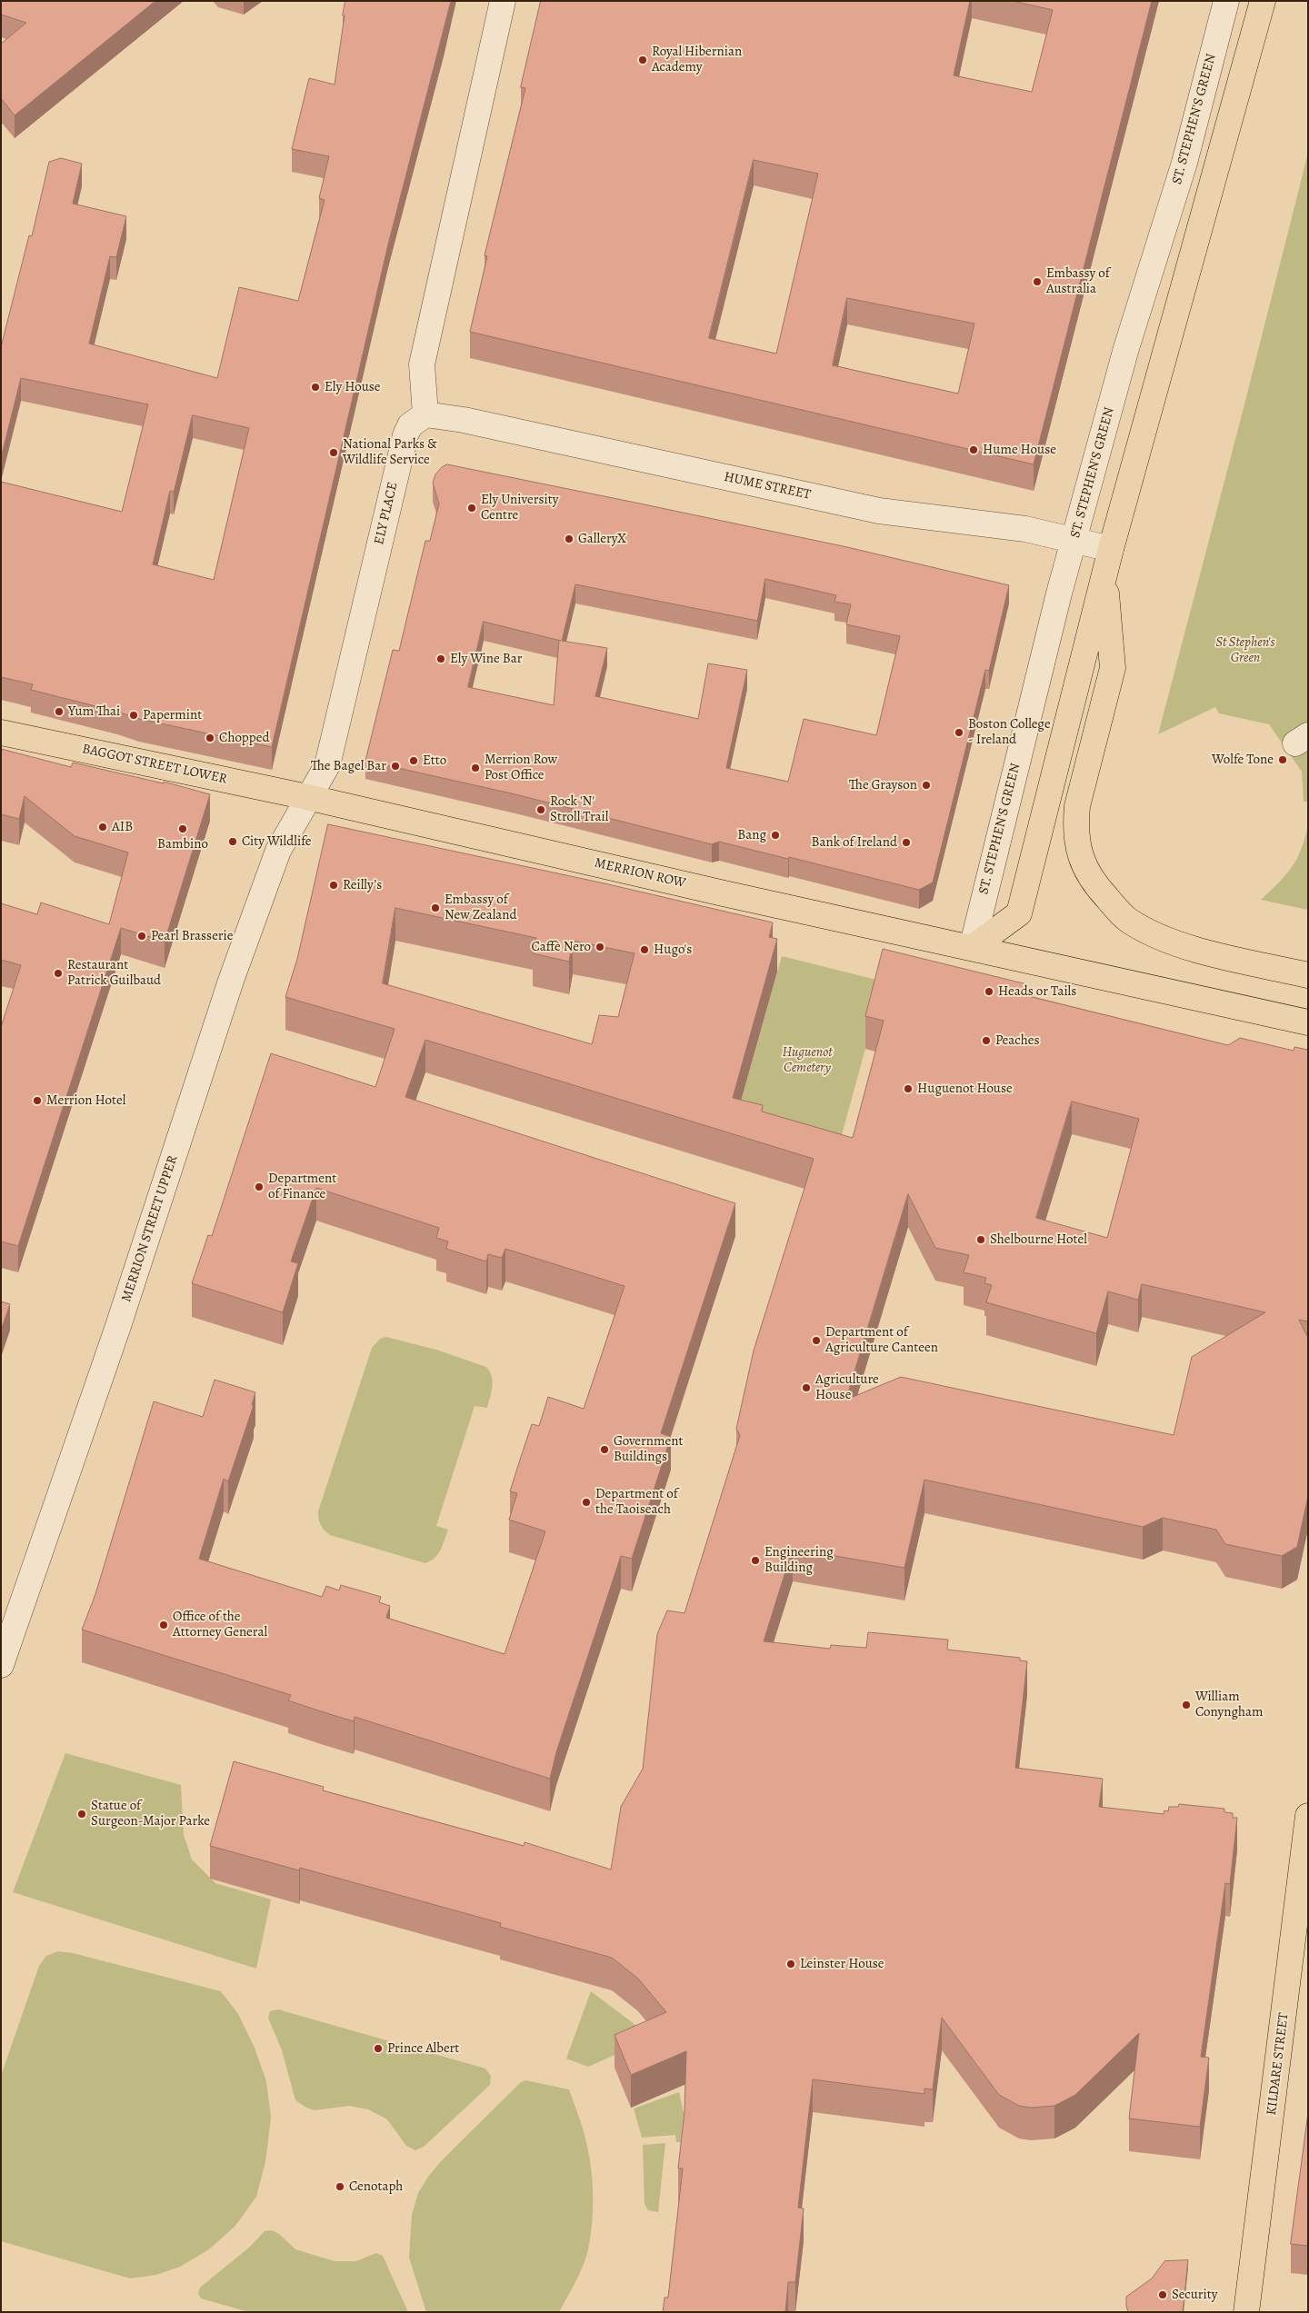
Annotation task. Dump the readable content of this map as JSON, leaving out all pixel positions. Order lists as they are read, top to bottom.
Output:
{
  "streets": {
    "main road": ["BAGGOT STREET LOWER", "MERRION ROW", "KILDARE STREET"],
    "street": [
      "ST. STEPHEN'S GREEN",
      "HUME STREET",
      "ELY PLACE",
      "MERRION STREET UPPER"
    ]
  },
  "crossings": [
    ["ST. STEPHEN'S GREEN", "HUME STREET"],
    ["ST. STEPHEN'S GREEN", "MERRION ROW"],
    ["HUME STREET", "ELY PLACE"],
    ["ELY PLACE", "BAGGOT STREET LOWER"],
    ["ELY PLACE", "MERRION ROW"],
    ["ELY PLACE", "MERRION STREET UPPER"],
    ["BAGGOT STREET LOWER", "MERRION ROW"],
    ["BAGGOT STREET LOWER", "MERRION STREET UPPER"],
    ["MERRION ROW", "MERRION STREET UPPER"]
  ],
  "parks": ["St Stephen's Green", "Huguenot Cemetery"],
  "places": [
    "Royal Hibernian Academy",
    "Embassy of Australia",
    "Ely House",
    "Hume House",
    "National Parks & Wildlife Service",
    "Ely University Centre",
    "GalleryX",
    "Ely Wine Bar",
    "Yum Thai",
    "Papermint",
    "Boston College - Ireland",
    "Chopped",
    "Wolfe Tone",
    "Etto",
    "The Bagel Bar",
    "Merrion Row Post Office",
    "The Grayson",
    "Rock 'N' Stroll Trail",
    "AIB",
    "Bambino",
    "Bang",
    "City Wildlife",
    "Bank of Ireland",
    "Reilly’s",
    "Embassy of New Zealand",
    "Pearl Brasserie",
    "Caffè Nero",
    "Hugo's",
    "Restaurant Patrick Guilbaud",
    "Heads or Tails",
    "Peaches",
    "Huguenot House",
    "Merrion Hotel",
    "Department of Finance",
    "Shelbourne Hotel",
    "Department of Agriculture Canteen",
    "Agriculture House",
    "Government Buildings",
    "Department of the Taoiseach",
    "Engineering Building",
    "Office of the Attorney General",
    "William Conyngham",
    "Statue of Surgeon-Major Parke",
    "Leinster House",
    "Prince Albert",
    "Cenotaph",
    "Security"
  ]
}
